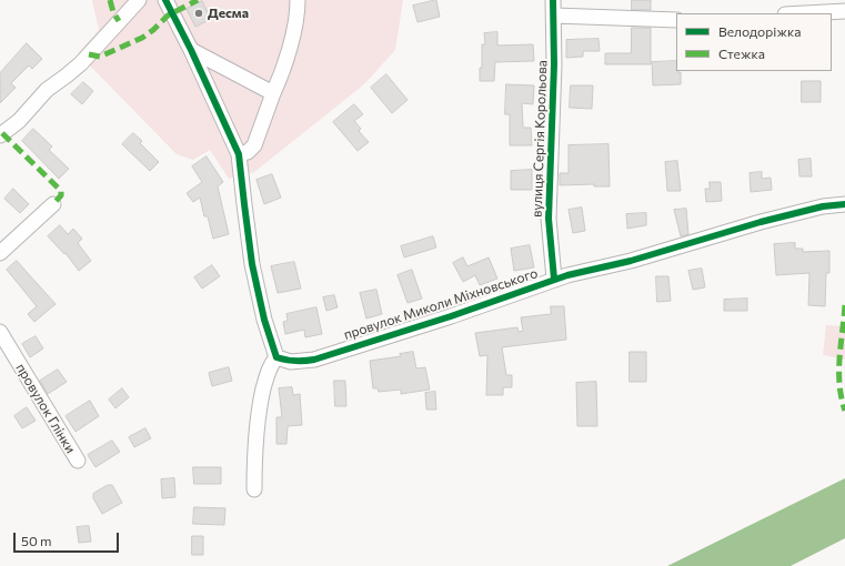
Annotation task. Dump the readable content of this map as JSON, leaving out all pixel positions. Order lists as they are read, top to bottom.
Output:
{
  "streets": {
    "street": ["вулиця Сергія Корольова", "провулок Миколи Міхновського", "провулок Глінки"]
  },
  "crossings": [
    ["вулиця Сергія Корольова", "провулок Миколи Міхновського"]
  ],
  "places": ["Десма"],
  "legend": ["Велодоріжка", "Стежка"],
  "scale_bar": "50 m"
}
